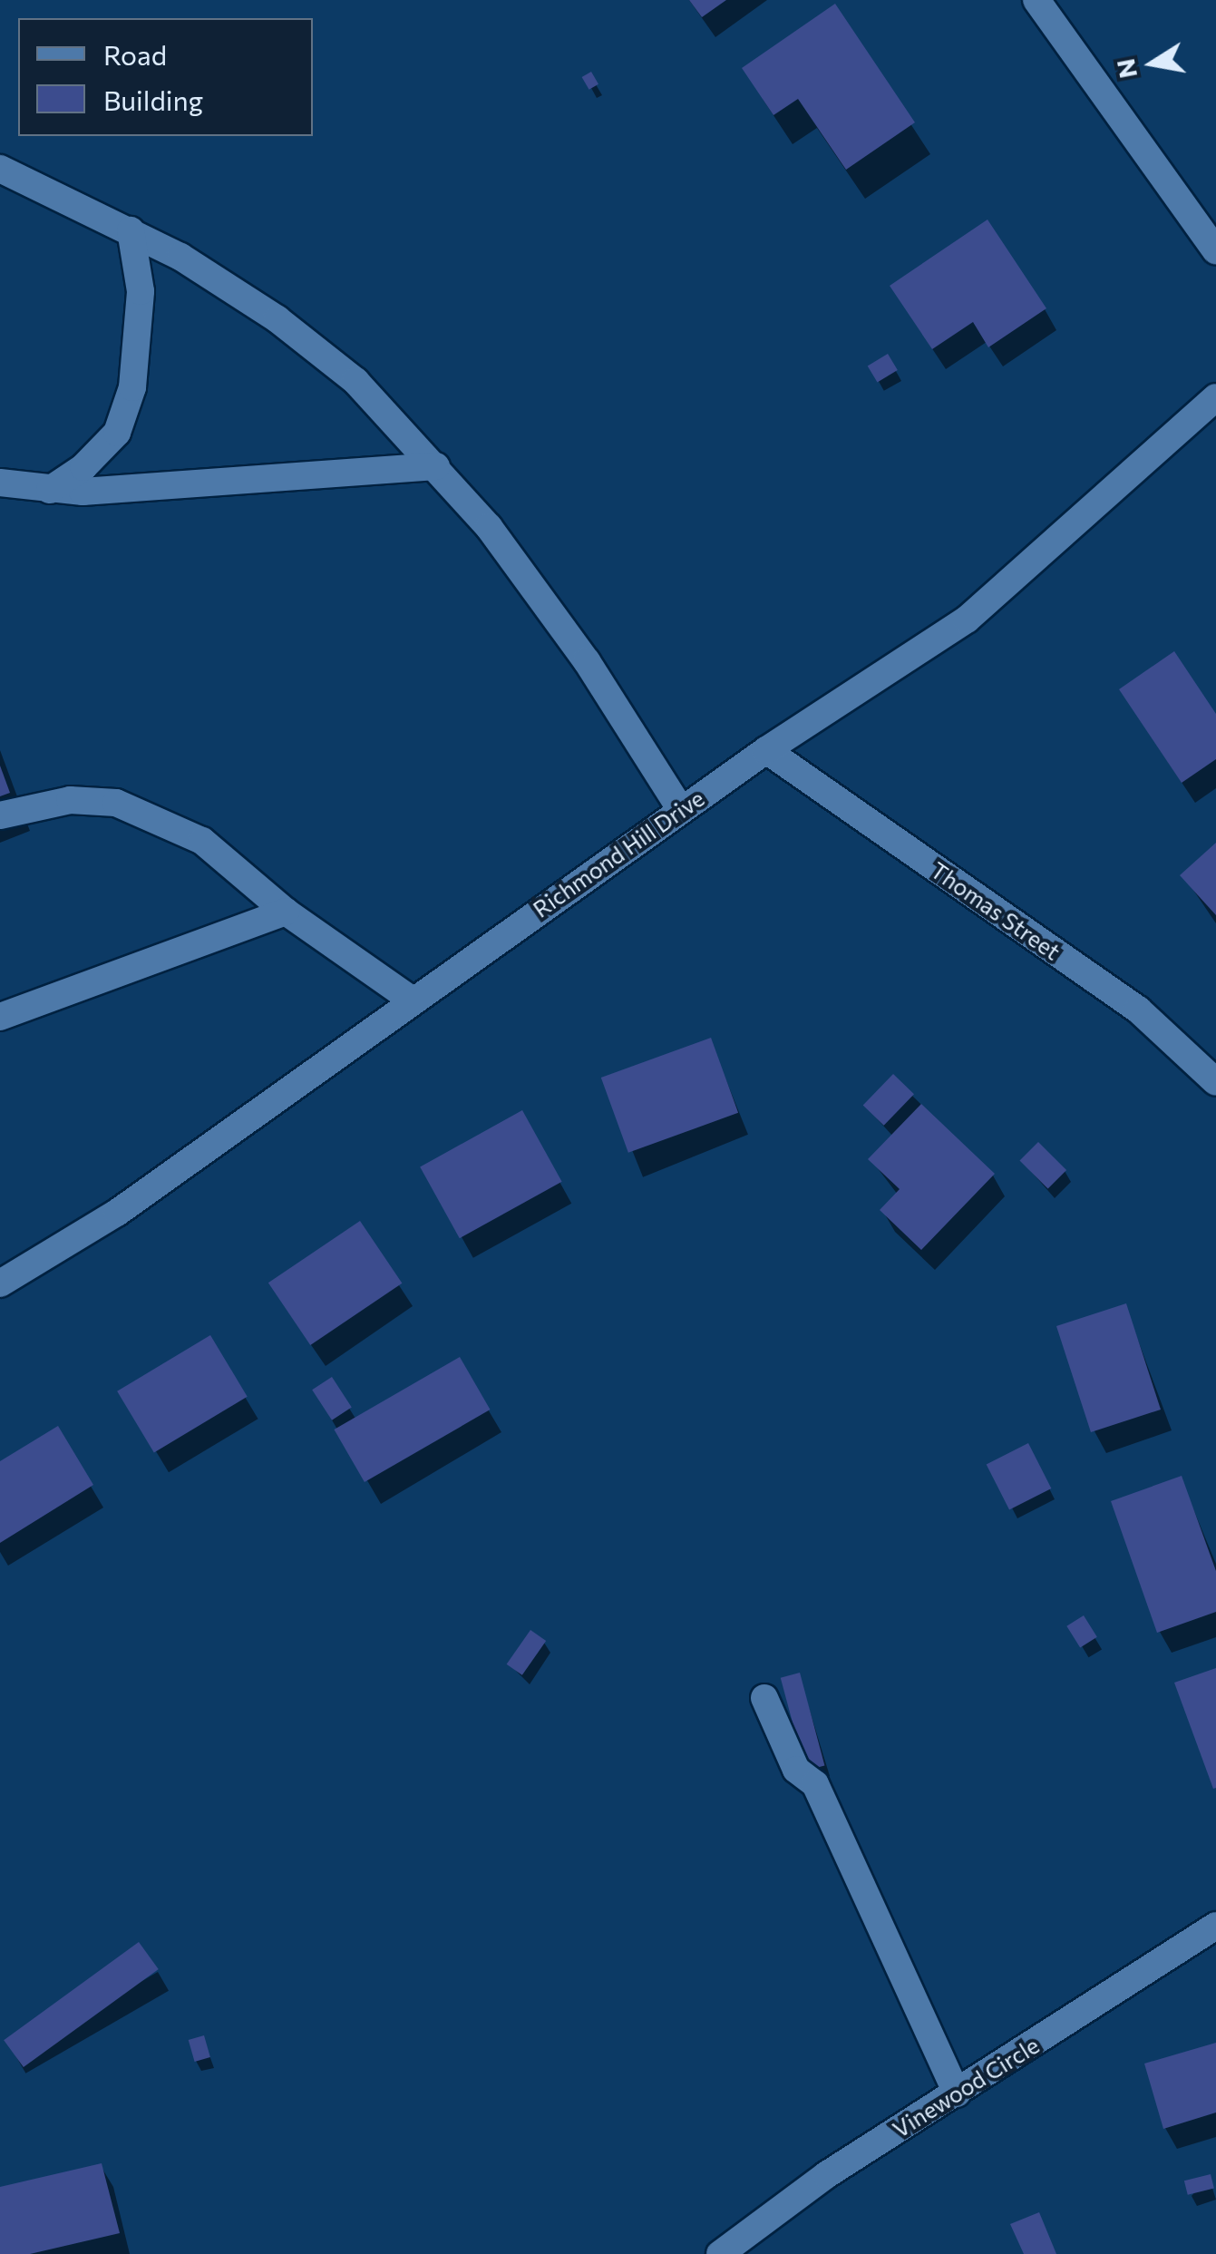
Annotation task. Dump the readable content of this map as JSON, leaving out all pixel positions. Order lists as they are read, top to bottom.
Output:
{
  "streets": {
    "street": ["Richmond Hill Drive", "Thomas Street", "Vinewood Circle"]
  },
  "crossings": [
    ["Richmond Hill Drive", "Thomas Street"]
  ],
  "legend": ["Road", "Building"],
  "north": "left"
}
